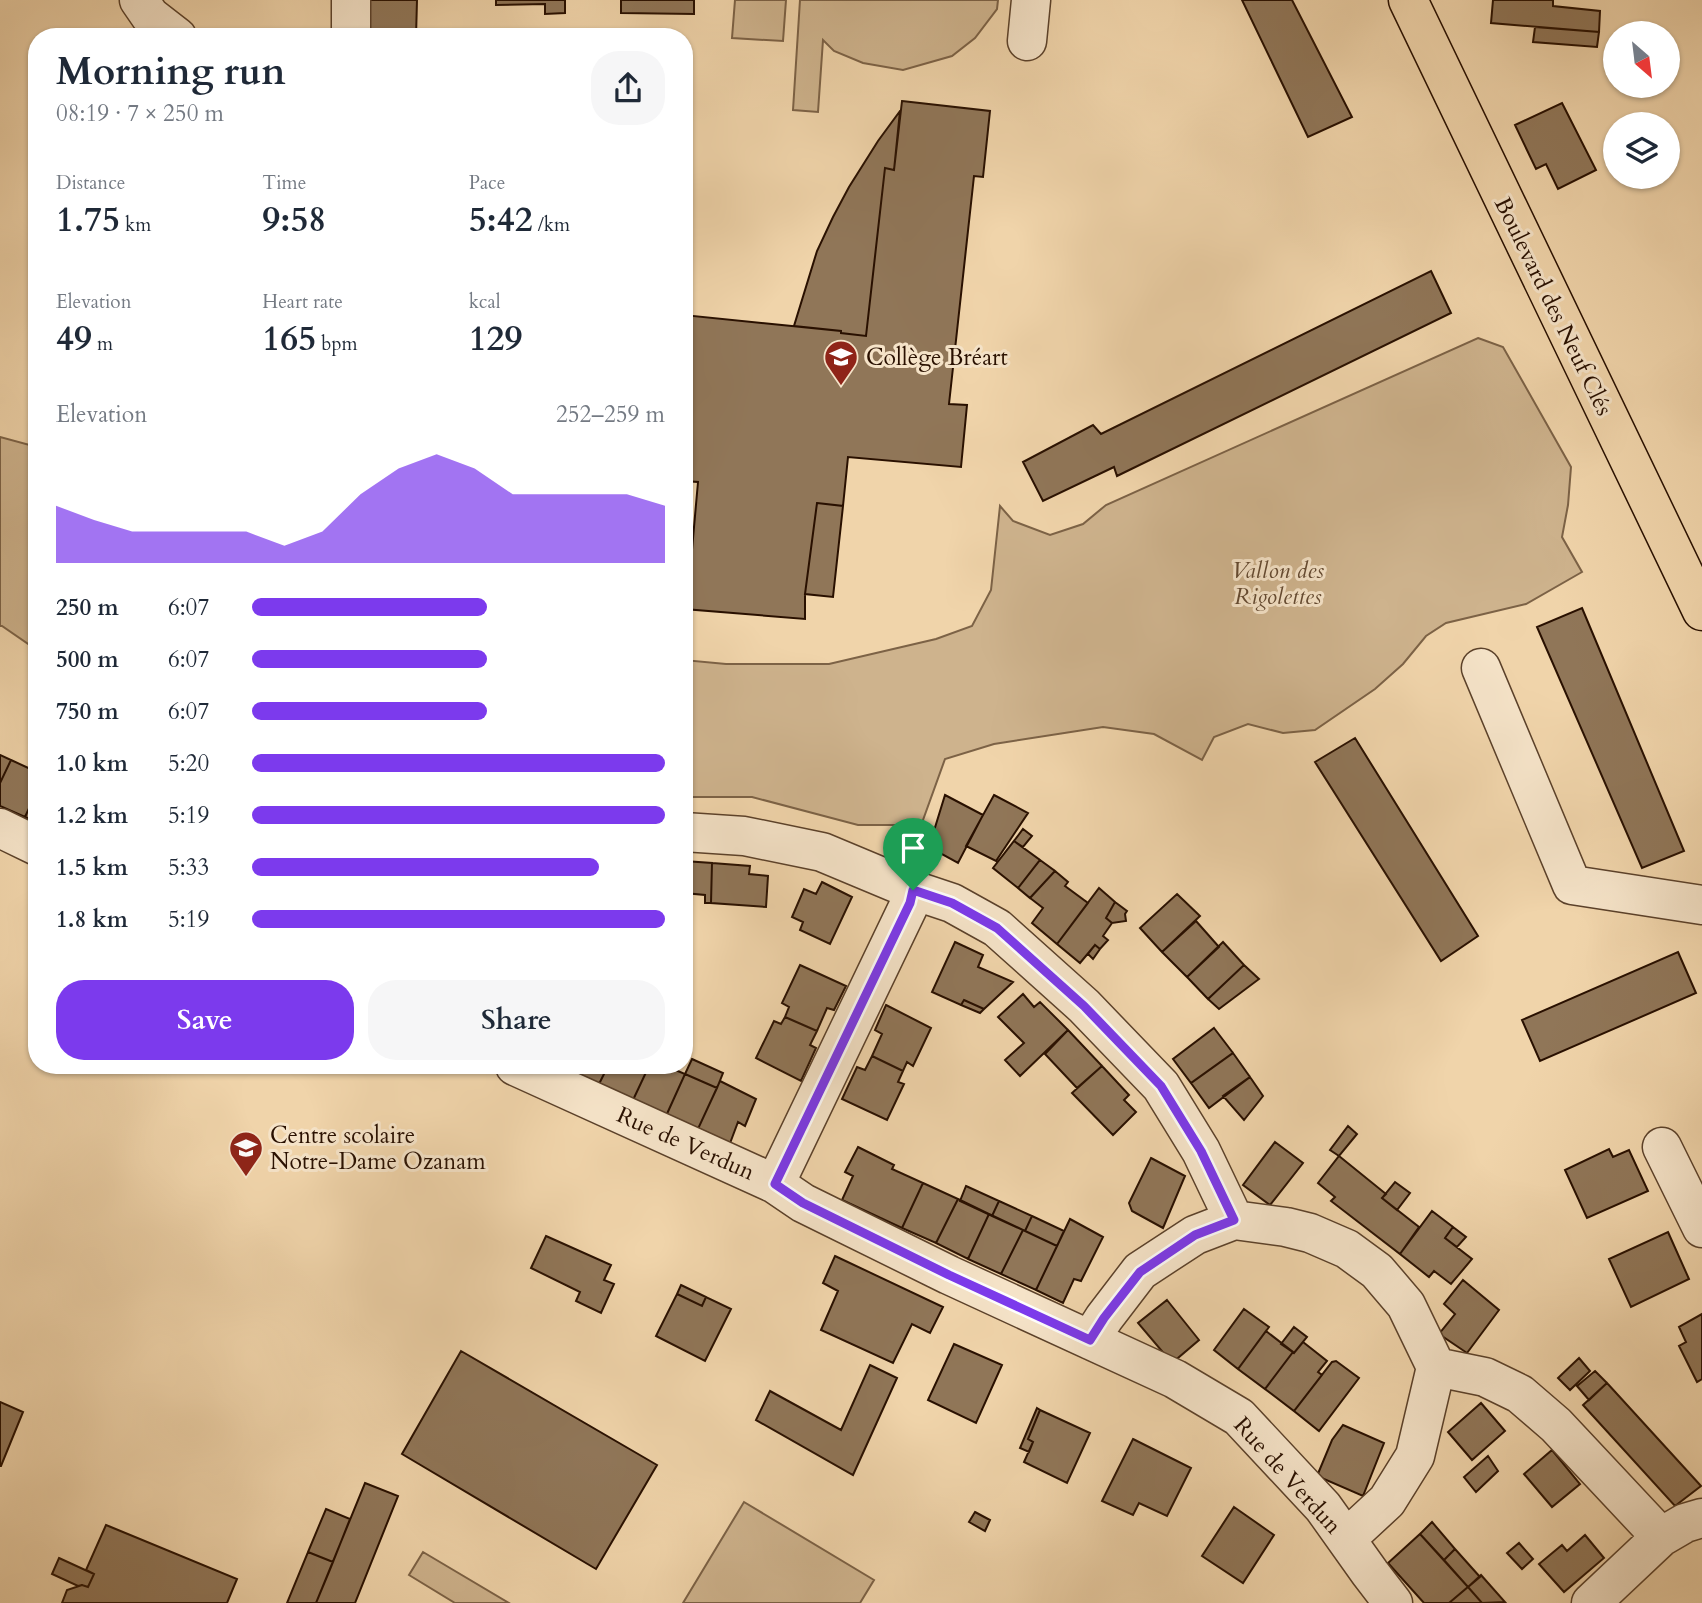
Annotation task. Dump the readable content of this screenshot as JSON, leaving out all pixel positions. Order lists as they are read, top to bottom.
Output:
{
  "streets": {
    "main road": ["Boulevard des Neuf Clés"],
    "street": ["Rue de Verdun"]
  },
  "parks": ["Vallon des Rigolettes"],
  "places": {
    "school or university": ["Collège Bréart", "Centre scolaire Notre-Dame Ozanam"]
  },
  "north": "bottom right",
  "page": {
    "heading": ["Morning run", "08:19 · 7 × 250 m"],
    "stats": [
      ["Distance", "1.75 km"],
      ["Time", "9:58"],
      ["Pace", "5:42 /km"],
      ["Elevation", "49 m"],
      ["Heart rate", "165 bpm"],
      ["kcal", "129"]
    ],
    "chart": ["Elevation", "252–259 m"],
    "list": [
      {
        "name": "250 m",
        "note": "6:07"
      },
      {
        "name": "500 m",
        "note": "6:07"
      },
      {
        "name": "750 m",
        "note": "6:07"
      },
      {
        "name": "1.0 km",
        "note": "5:20"
      },
      {
        "name": "1.2 km",
        "note": "5:19"
      },
      {
        "name": "1.5 km",
        "note": "5:33"
      },
      {
        "name": "1.8 km",
        "note": "5:19"
      }
    ],
    "buttons": ["Save", "Share"]
  }
}
